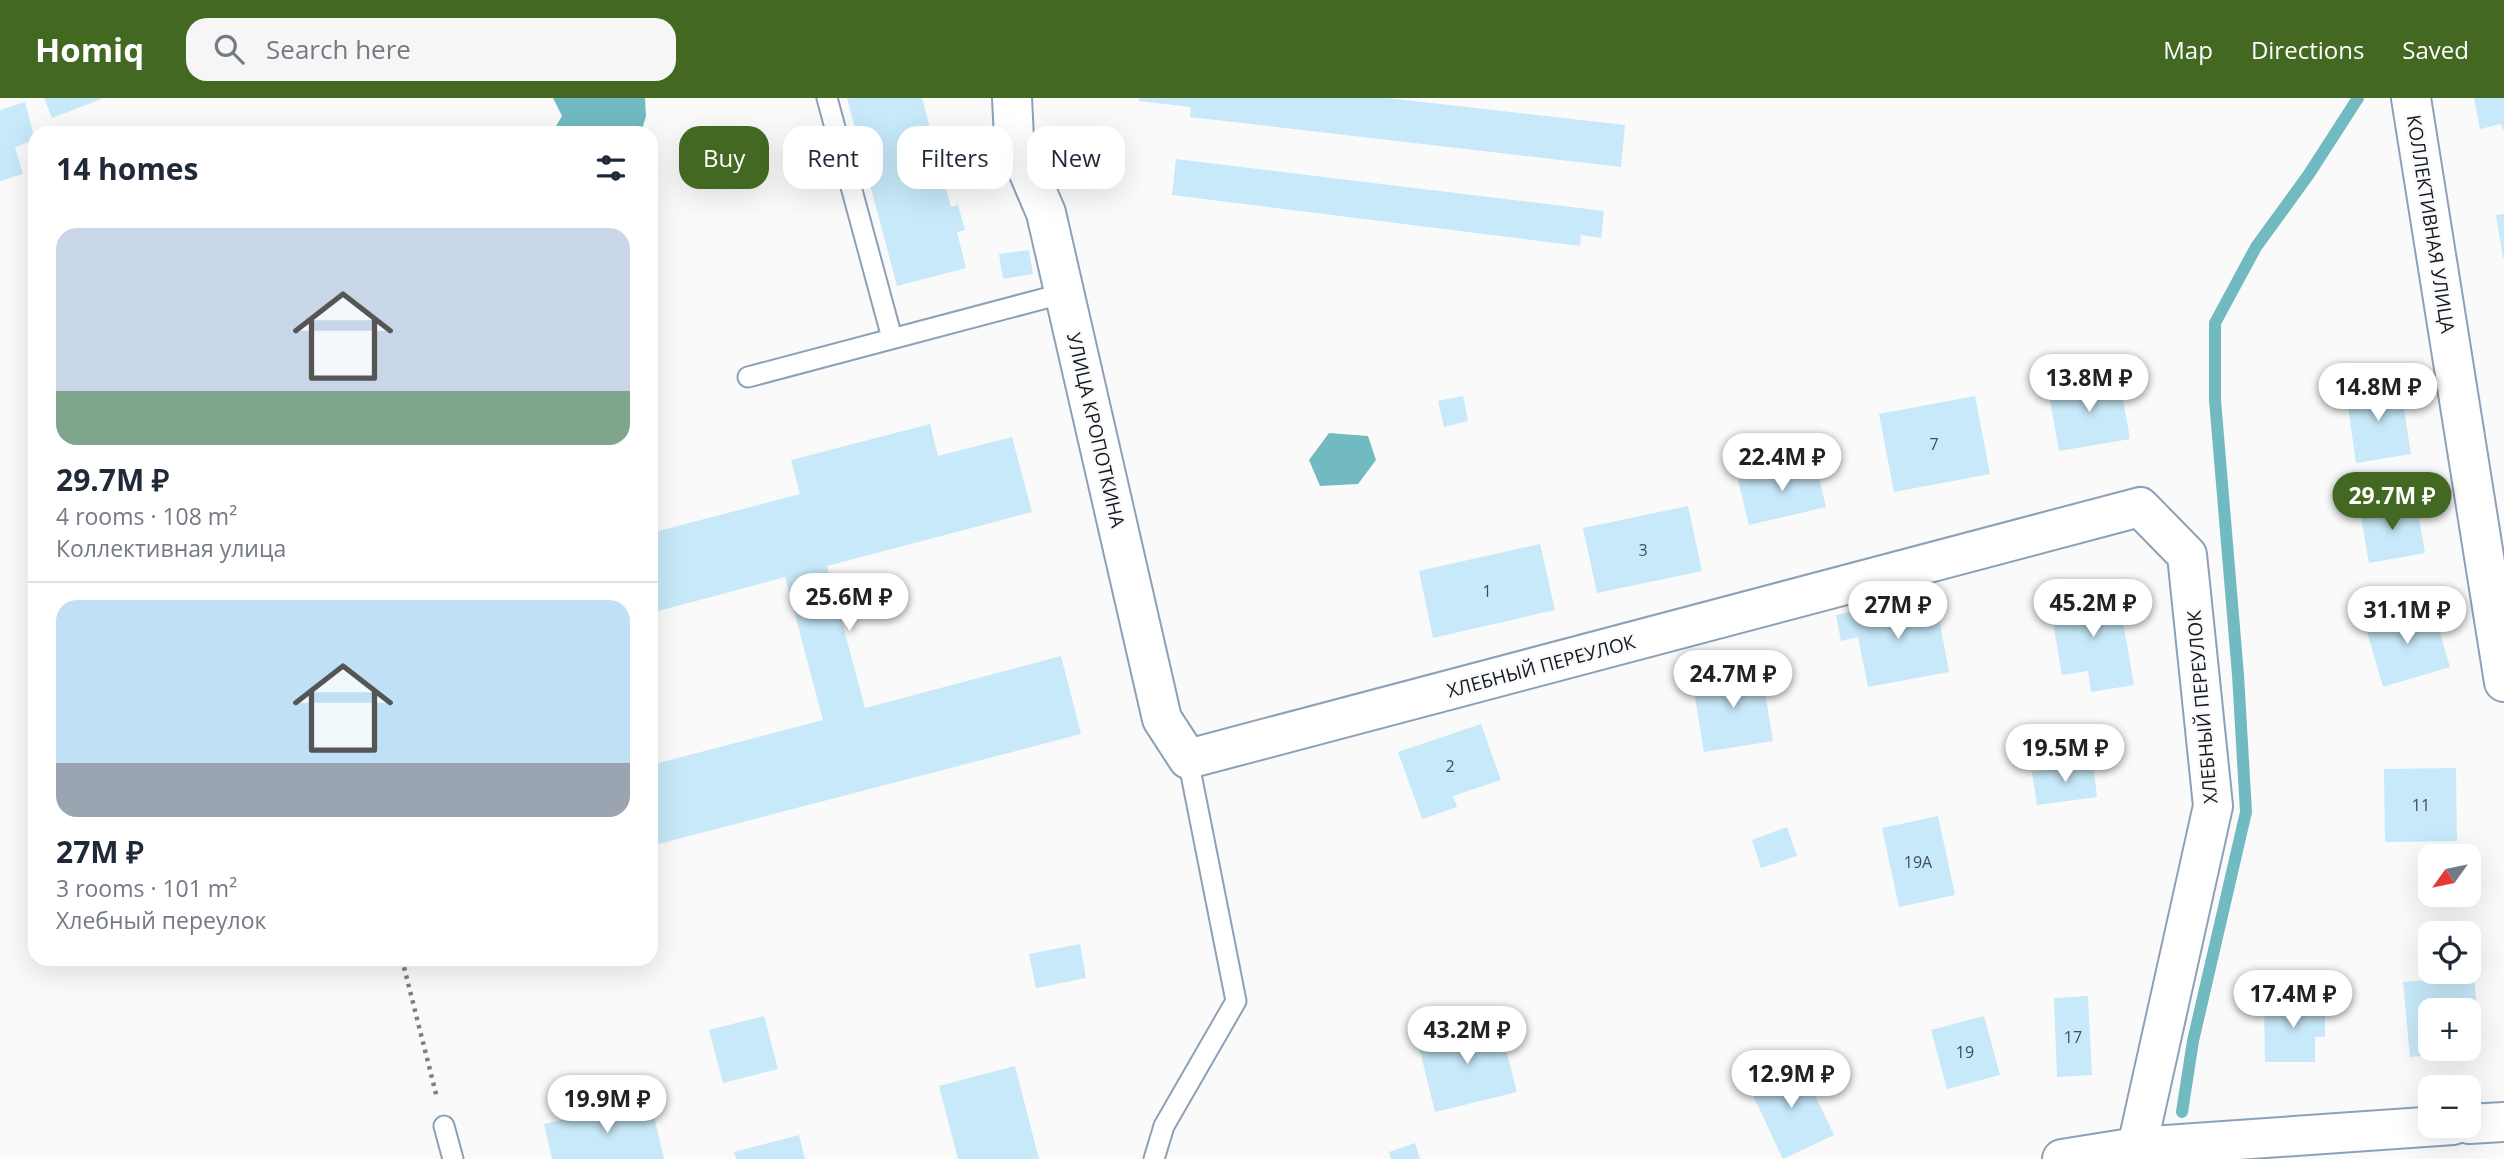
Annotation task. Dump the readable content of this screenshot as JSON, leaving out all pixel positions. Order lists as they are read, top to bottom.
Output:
{
  "streets": {
    "street": ["КОЛЛЕКТИВНАЯ УЛИЦА", "УЛИЦА КРОПОТКИНА", "ХЛЕБНЫЙ ПЕРЕУЛОК"]
  },
  "crossings": [
    ["УЛИЦА КРОПОТКИНА", "ХЛЕБНЫЙ ПЕРЕУЛОК"]
  ],
  "house_numbers": [
    "7",
    "3",
    "1",
    "2",
    "11",
    "19А",
    "17",
    "19"
  ],
  "north": "bottom left",
  "page": {
    "header": "Homiq",
    "search": "Search here",
    "nav": ["Map", "Directions", "Saved"],
    "chip": [
      "Buy",
      "Rent",
      "Filters",
      "New"
    ],
    "heading": "14 homes",
    "list": [
      {
        "name": "29.7M ₽",
        "note": "4 rooms · 108 m² · Коллективная улица"
      },
      {
        "name": "27M ₽",
        "note": "3 rooms · 101 m² · Хлебный переулок"
      }
    ],
    "price": [
      "13.8M ₽",
      "14.8M ₽",
      "22.4M ₽",
      "29.7M ₽",
      "25.6M ₽",
      "45.2M ₽",
      "27M ₽",
      "31.1M ₽",
      "24.7M ₽",
      "19.5M ₽",
      "17.4M ₽",
      "43.2M ₽",
      "12.9M ₽",
      "19.9M ₽"
    ],
    "map_buttons": ["+", "−"]
  }
}
